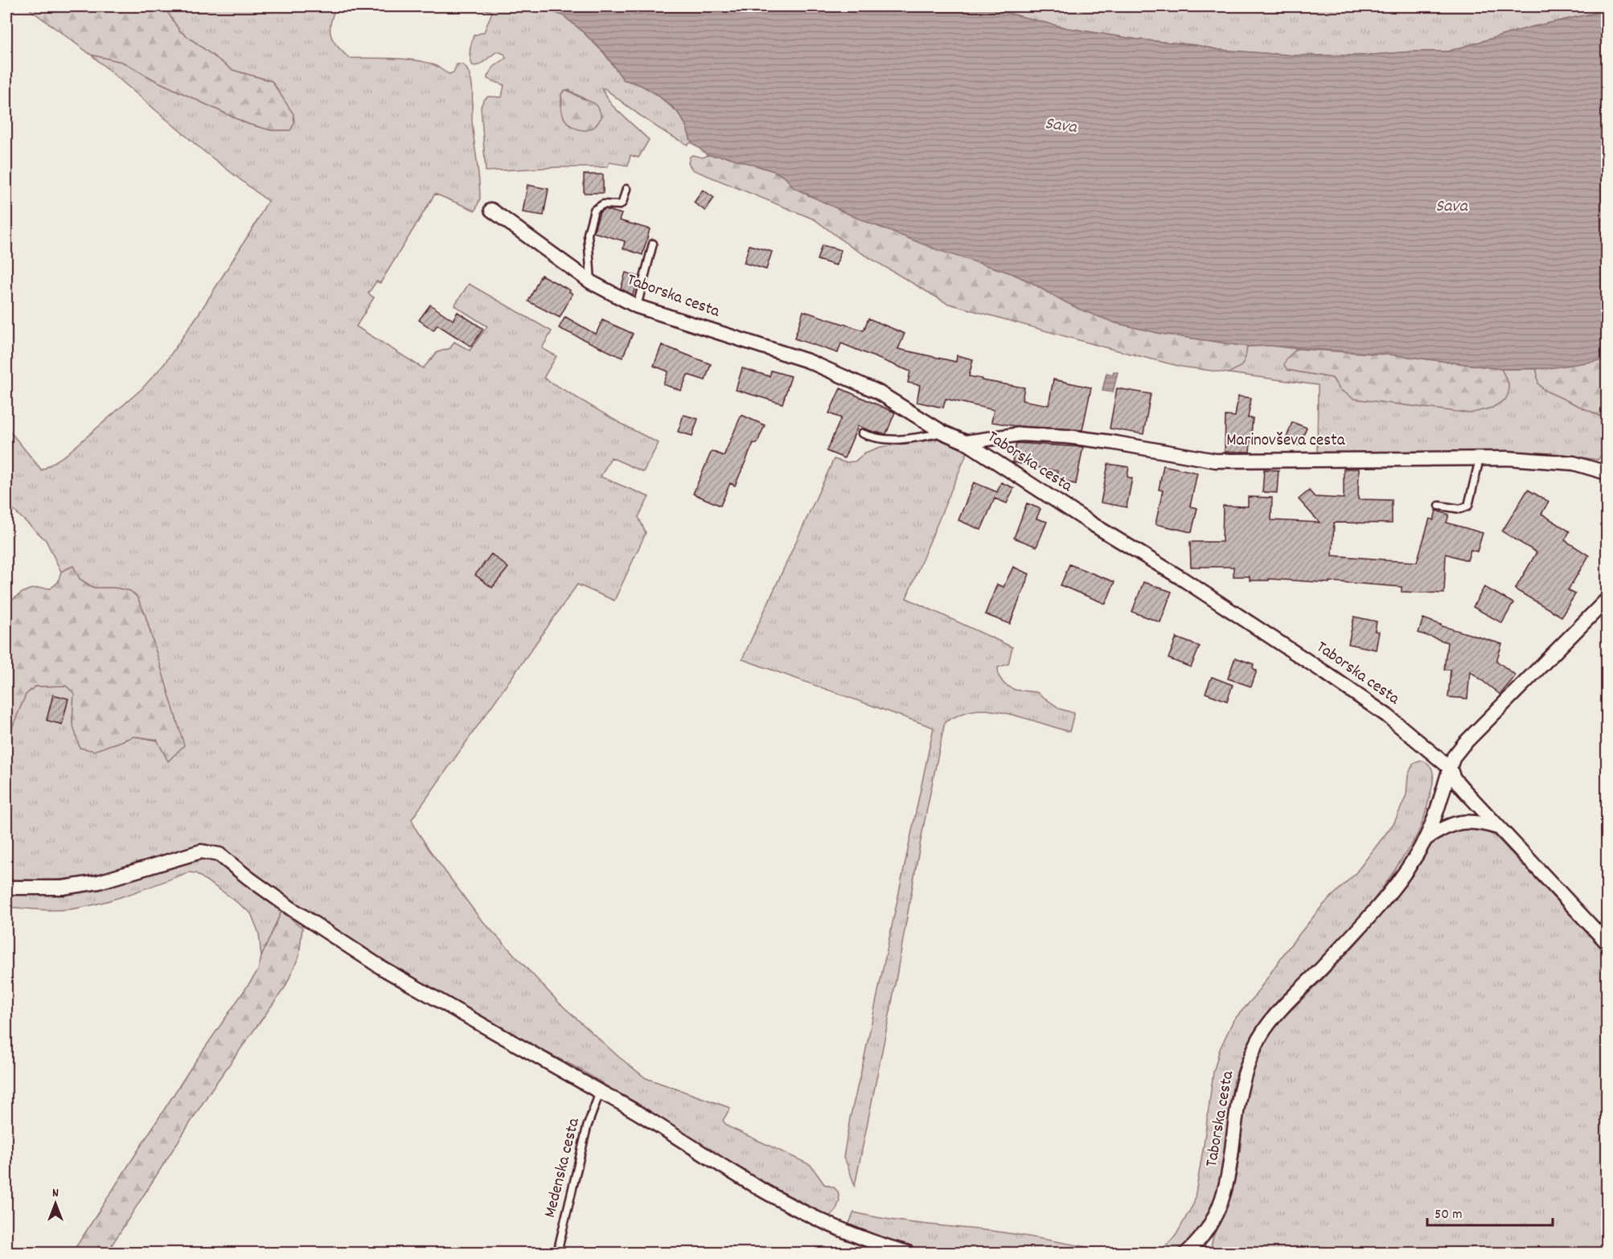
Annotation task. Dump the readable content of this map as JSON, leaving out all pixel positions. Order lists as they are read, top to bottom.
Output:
{
  "streets": {
    "street": ["Taborska cesta", "Marinovševa cesta"],
    "lane": ["Medenska cesta"]
  },
  "crossings": [
    ["Taborska cesta", "Marinovševa cesta"]
  ],
  "water": ["Sava"],
  "scale_bar": "50 m",
  "north": "top"
}
